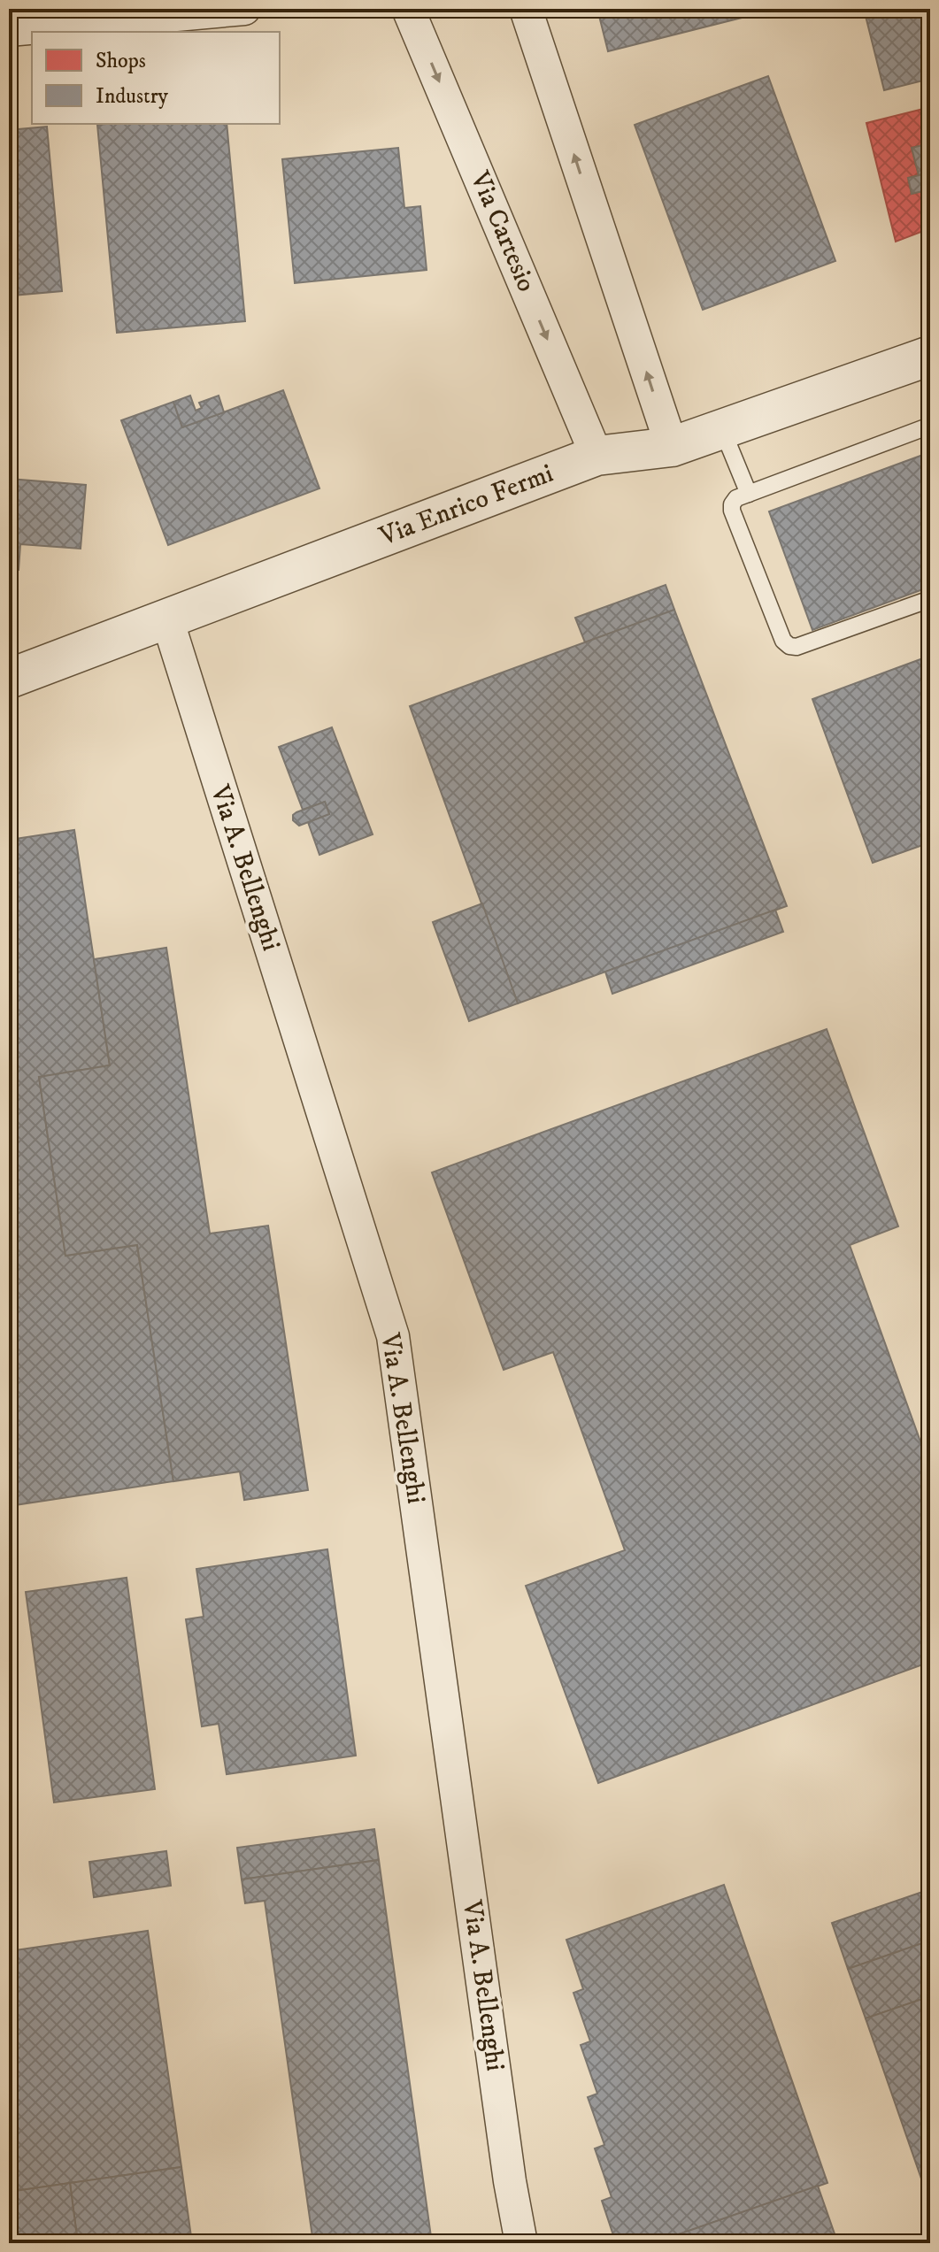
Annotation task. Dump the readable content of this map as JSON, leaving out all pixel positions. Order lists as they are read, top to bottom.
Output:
{
  "streets": {
    "street": ["Via Cartesio", "Via Enrico Fermi", "Via A. Bellenghi"]
  },
  "crossings": [
    ["Via Cartesio", "Via Enrico Fermi"],
    ["Via Enrico Fermi", "Via A. Bellenghi"]
  ],
  "legend": ["Shops", "Industry"]
}
